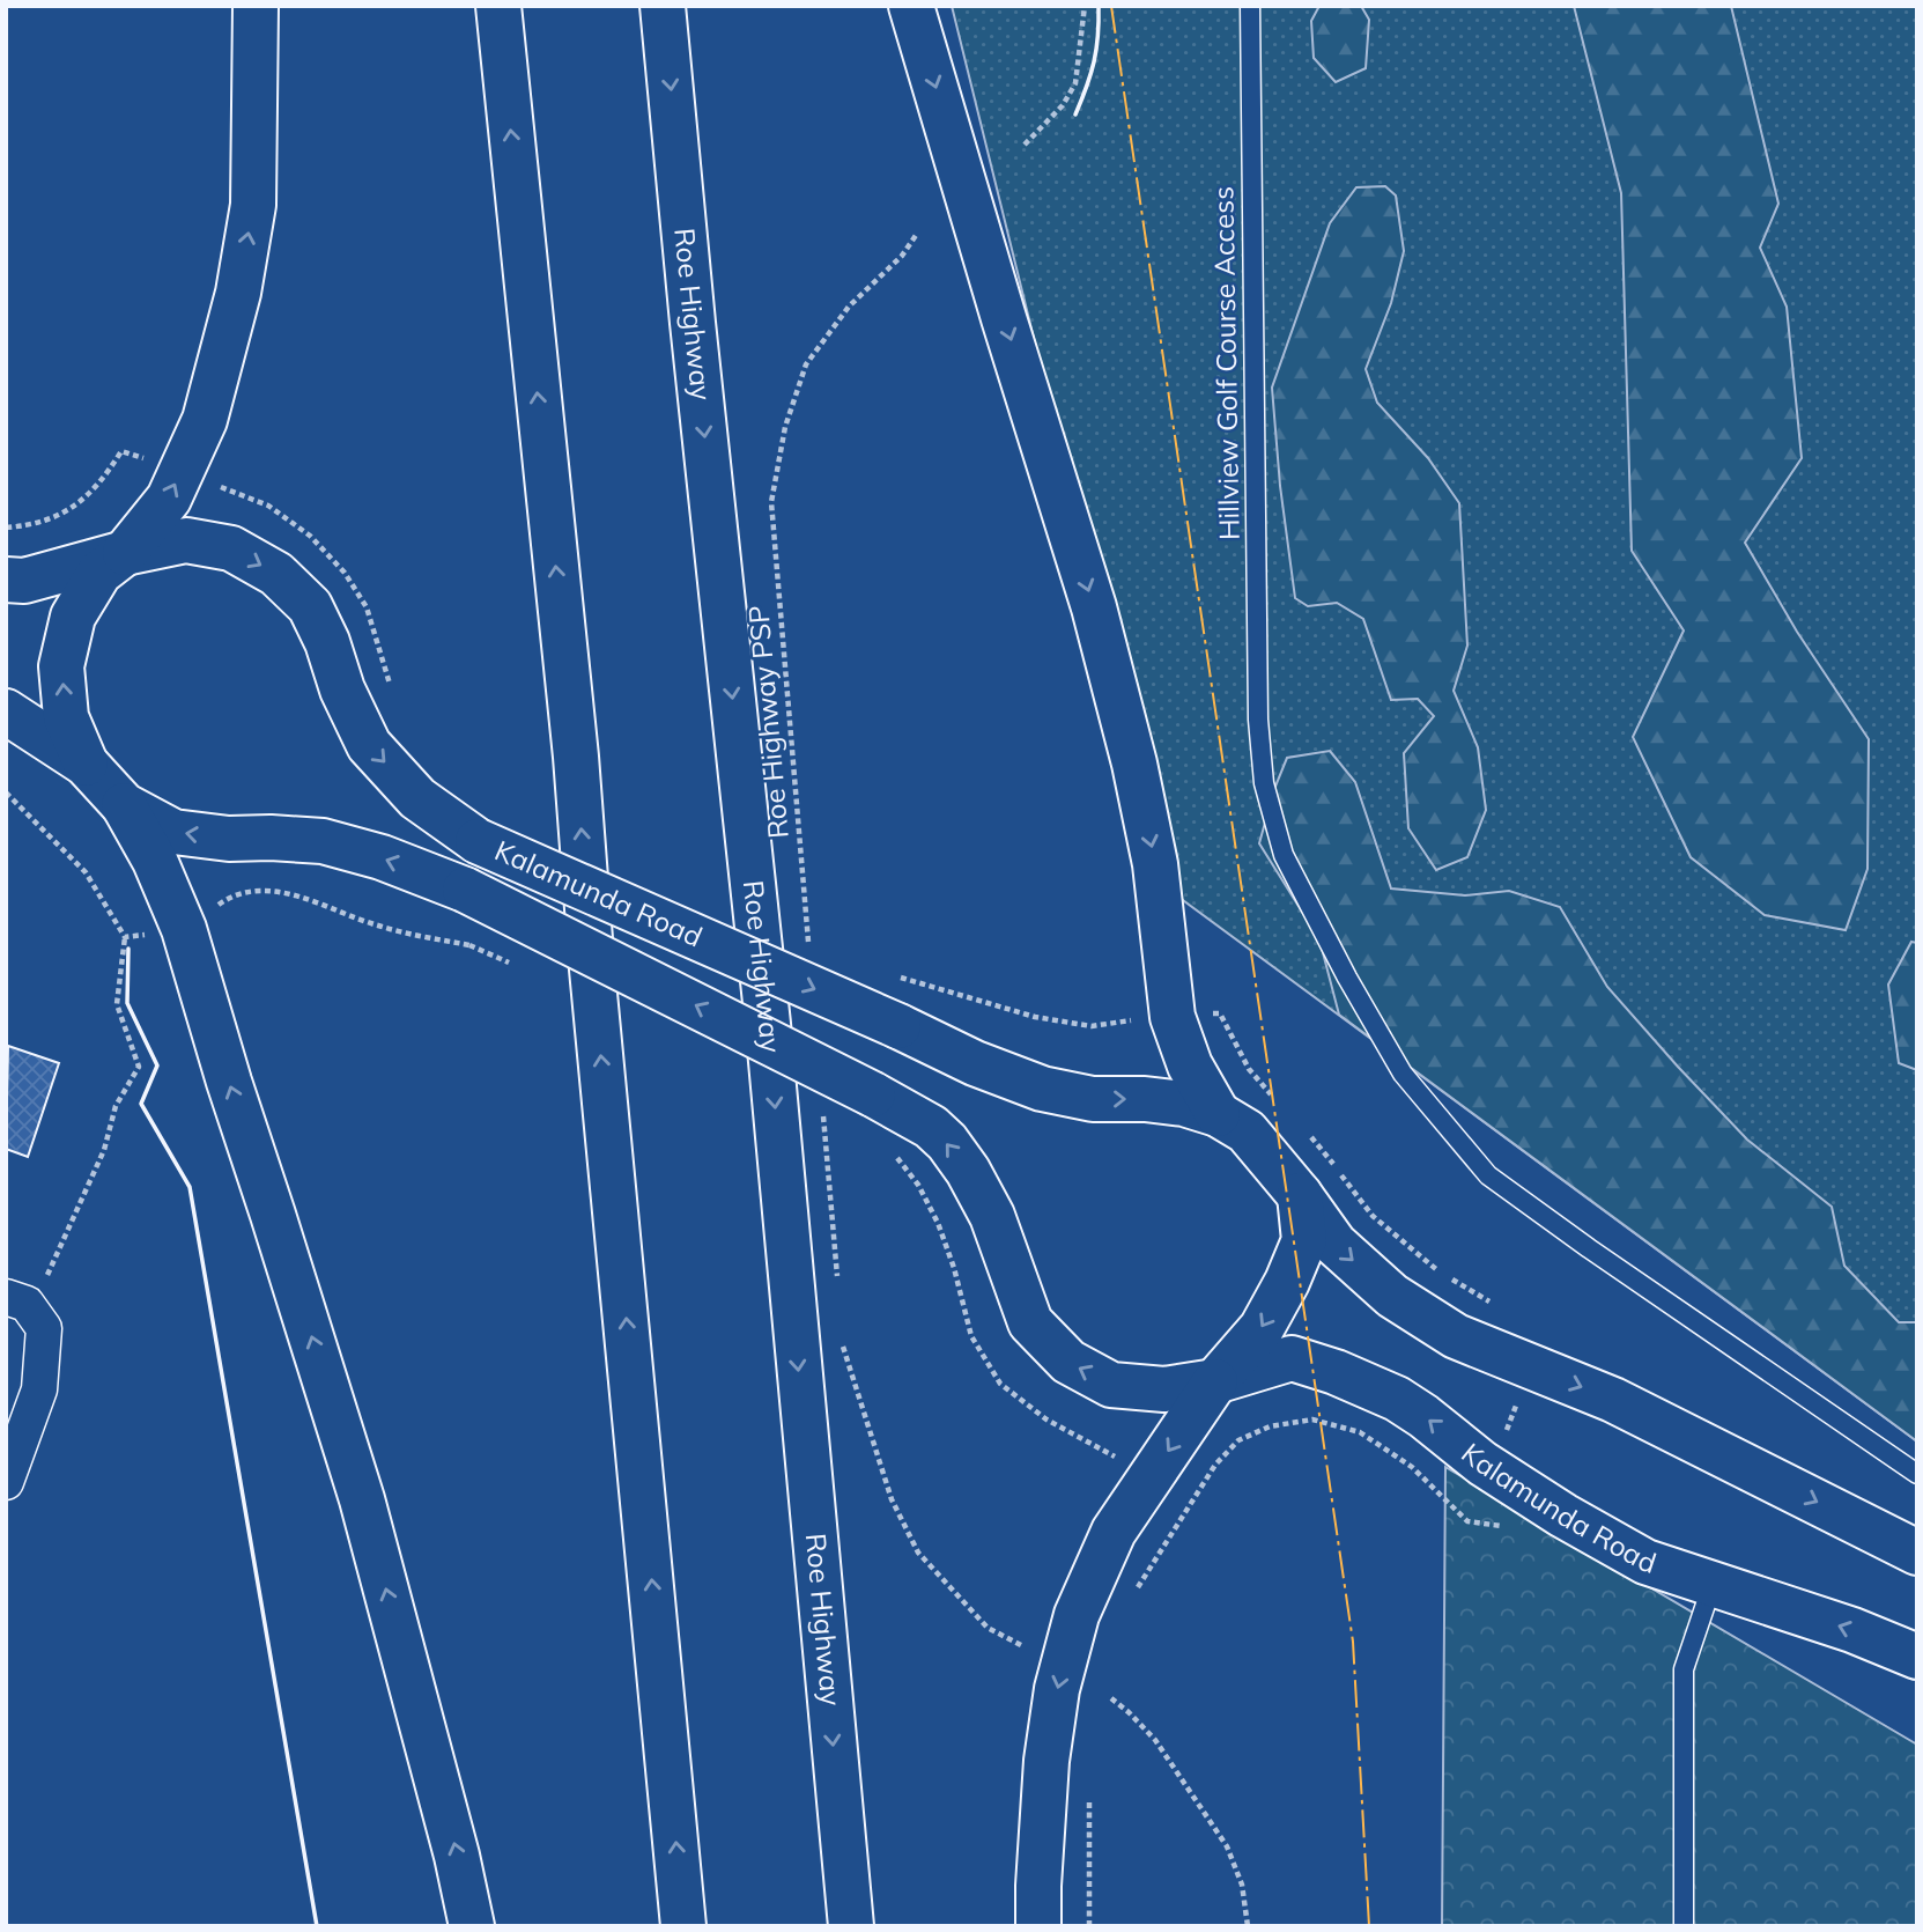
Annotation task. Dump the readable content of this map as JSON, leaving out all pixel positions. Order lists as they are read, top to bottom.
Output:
{
  "streets": {
    "main road": ["Roe Highway", "Kalamunda Road"],
    "lane": ["Hillview Golf Course Access"],
    "path": ["Roe Highway PSP"]
  }
}
